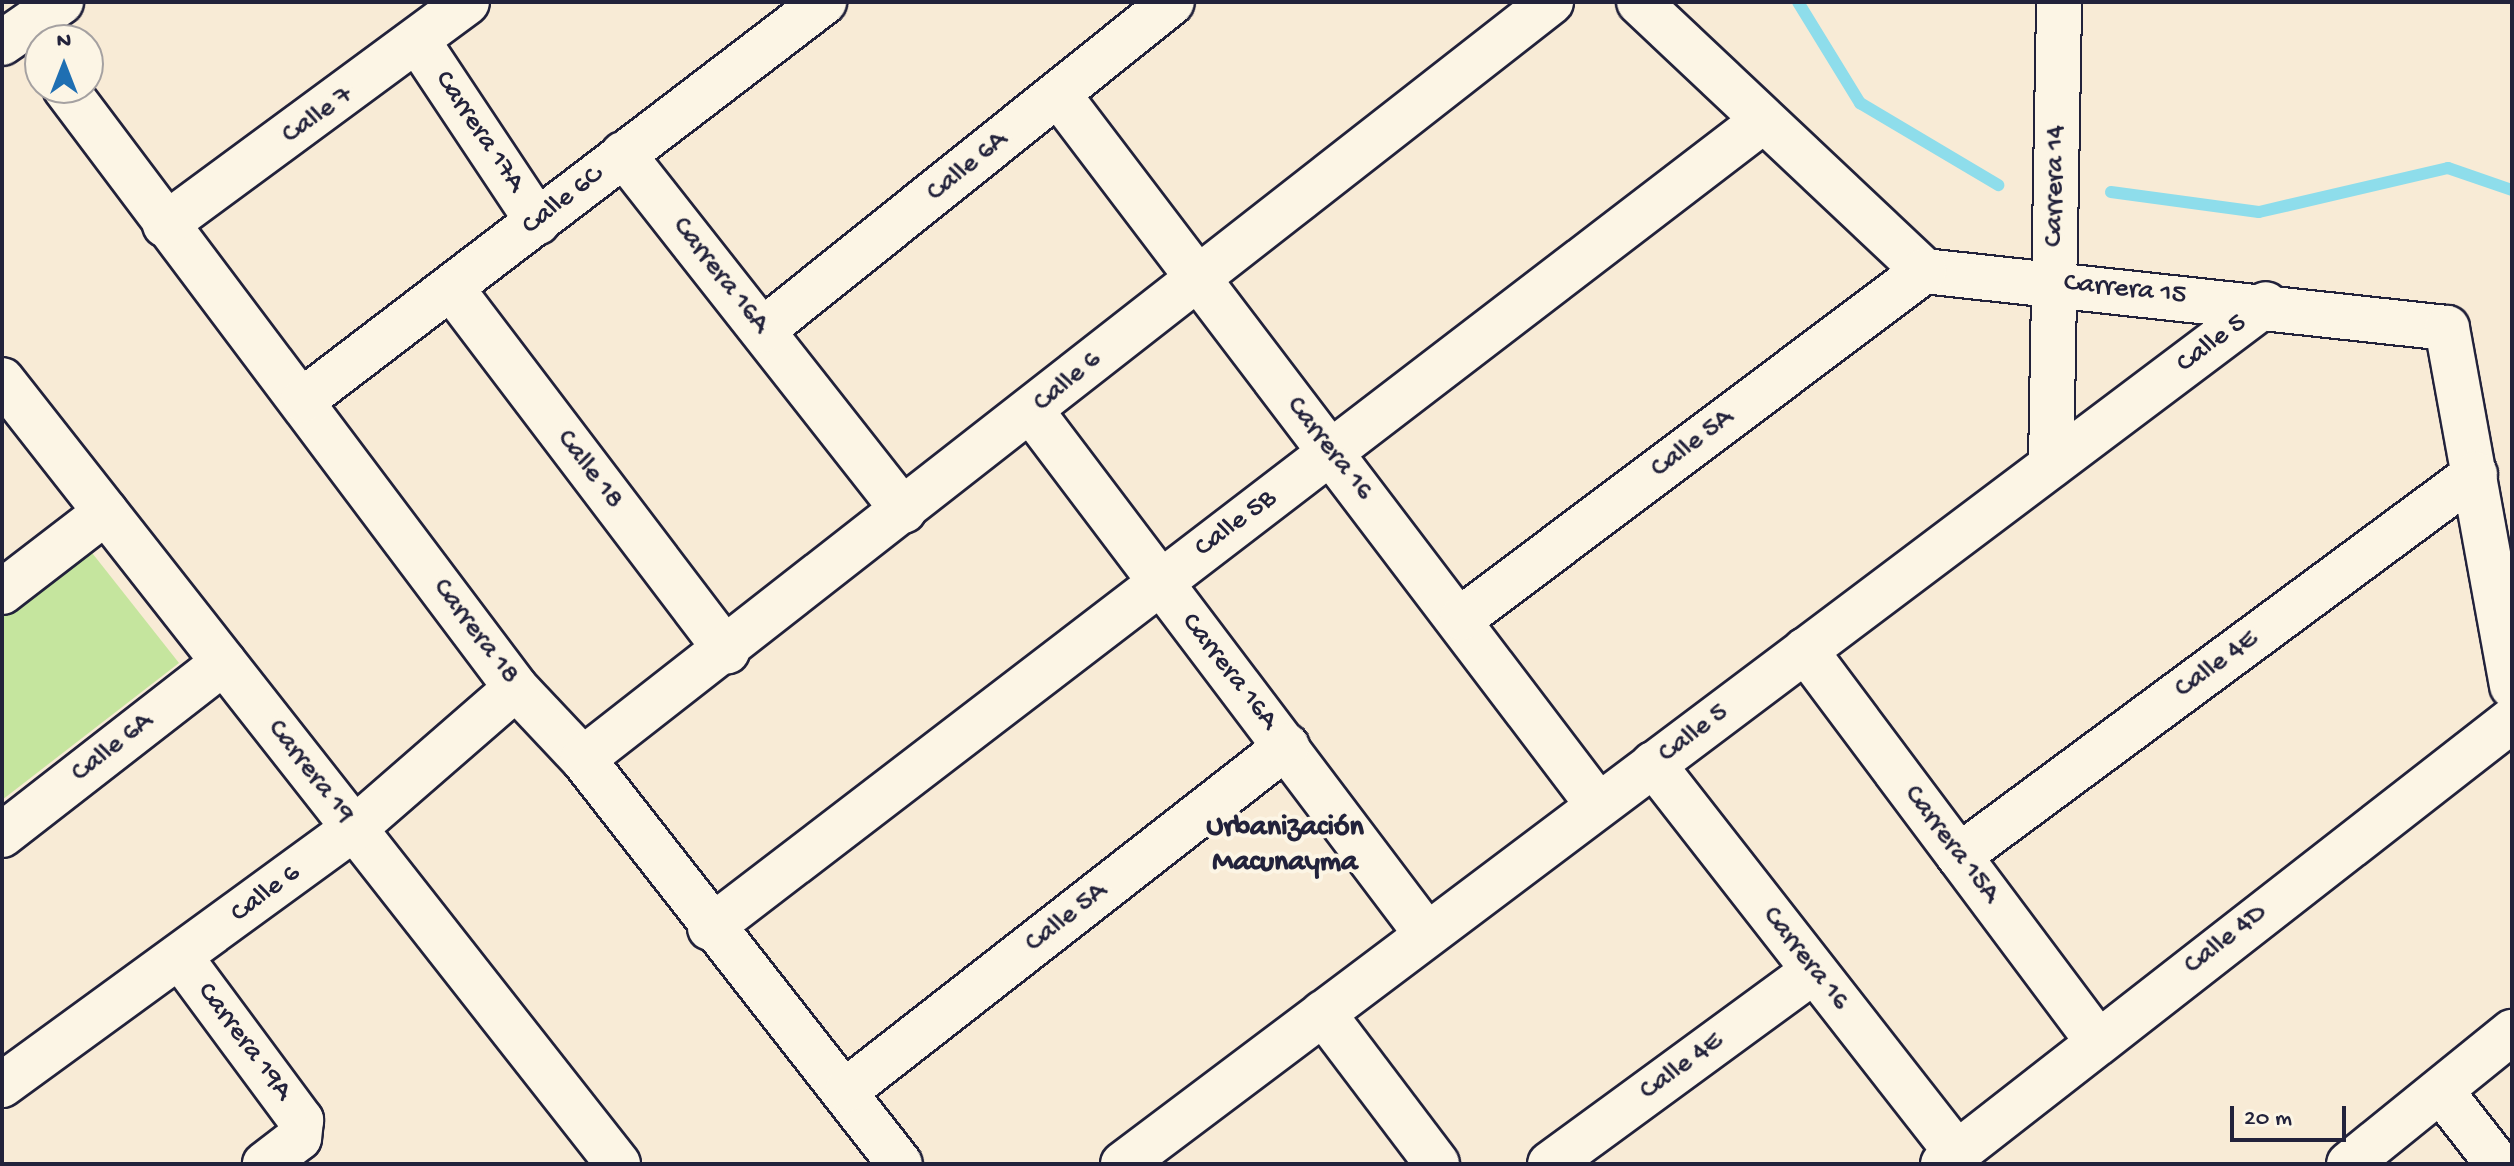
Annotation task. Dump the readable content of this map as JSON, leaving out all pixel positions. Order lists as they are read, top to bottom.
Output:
{
  "streets": {
    "street": [
      "Calle 7",
      "Carrera 17A",
      "Calle 6A",
      "Carrera 14",
      "Calle 6C",
      "Carrera 16A",
      "Carrera 15",
      "Calle 5",
      "Calle 6",
      "Calle 5A",
      "Carrera 16",
      "Calle 18",
      "Calle 5B",
      "Carrera 18",
      "Calle 4E",
      "Carrera 19",
      "Carrera 15A",
      "Calle 4D",
      "Carrera 19A"
    ]
  },
  "crossings": [
    ["Calle 7", "Carrera 17A"],
    ["Calle 7", "Carrera 18"],
    ["Carrera 17A", "Calle 6C"],
    ["Calle 6A", "Carrera 16A"],
    ["Calle 6A", "Carrera 16"],
    ["Calle 6A", "Carrera 19"],
    ["Carrera 14", "Carrera 15"],
    ["Carrera 14", "Calle 5"],
    ["Calle 6C", "Carrera 16A"],
    ["Calle 6C", "Calle 18"],
    ["Calle 6C", "Carrera 18"],
    ["Carrera 16A", "Calle 5"],
    ["Carrera 16A", "Calle 6"],
    ["Carrera 16A", "Calle 5A"],
    ["Carrera 16A", "Calle 5B"],
    ["Carrera 15", "Calle 5"],
    ["Carrera 15", "Calle 5A"],
    ["Carrera 15", "Calle 4E"],
    ["Calle 5", "Carrera 16"],
    ["Calle 5", "Carrera 15A"],
    ["Calle 6", "Carrera 16"],
    ["Calle 6", "Calle 18"],
    ["Calle 6", "Carrera 18"],
    ["Calle 6", "Carrera 19"],
    ["Calle 6", "Carrera 19A"],
    ["Calle 5A", "Carrera 16"],
    ["Calle 5A", "Carrera 18"],
    ["Carrera 16", "Calle 5B"],
    ["Carrera 16", "Calle 4E"],
    ["Carrera 16", "Calle 4D"],
    ["Calle 5B", "Carrera 18"],
    ["Calle 4E", "Carrera 15A"],
    ["Carrera 15A", "Calle 4D"]
  ],
  "districts": ["Urbanización Macunayma"],
  "scale_bar": "20 m",
  "north": "top"
}
